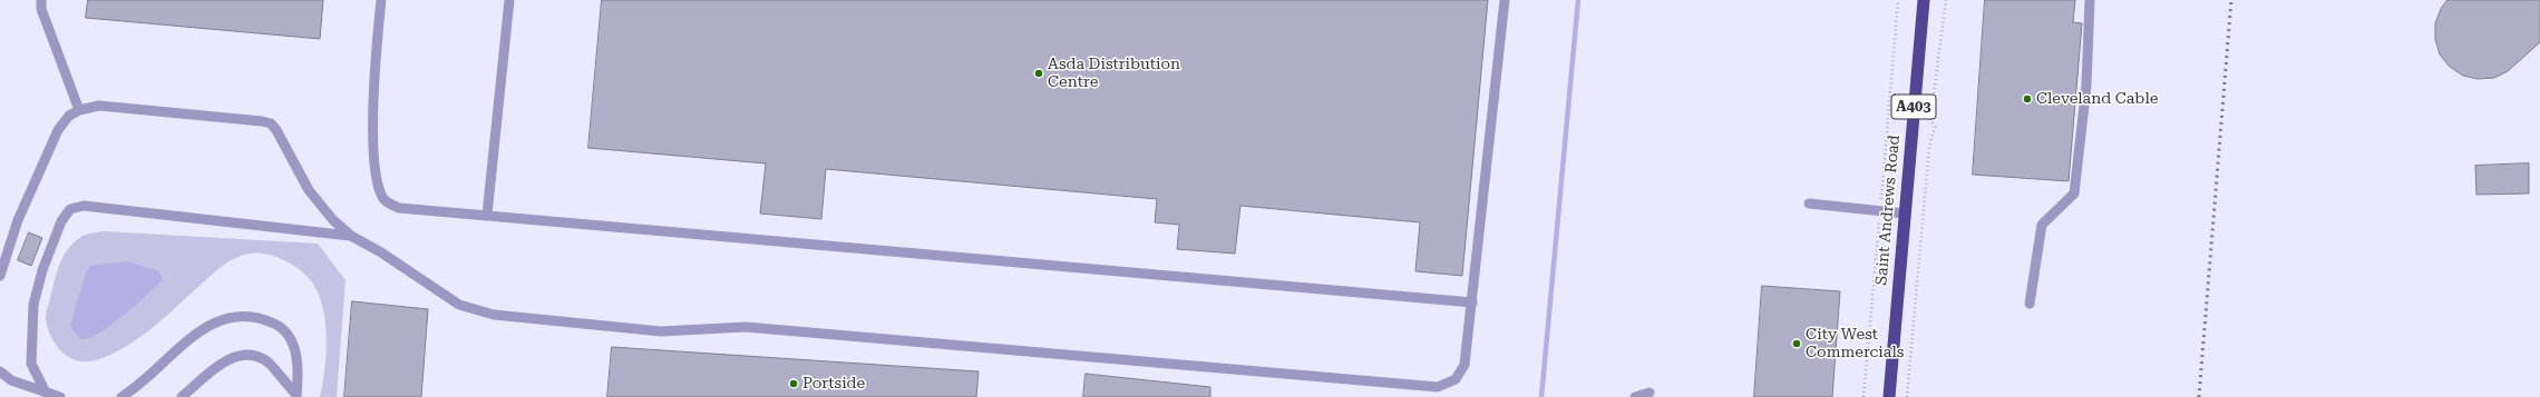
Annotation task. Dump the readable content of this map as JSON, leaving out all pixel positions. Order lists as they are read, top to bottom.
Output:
{
  "streets": {
    "highway": ["A403", "Saint Andrews Road"]
  },
  "places": [
    "Asda Distribution Centre",
    "Cleveland Cable",
    "City West Commercials",
    "Portside"
  ]
}
